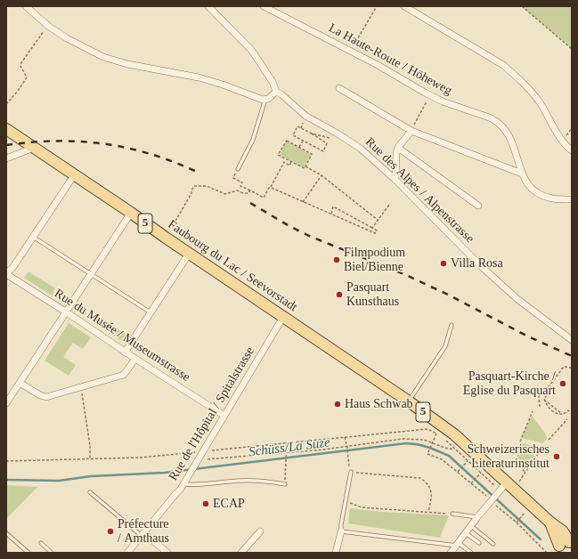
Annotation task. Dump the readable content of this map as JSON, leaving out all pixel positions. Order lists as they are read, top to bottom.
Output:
{
  "streets": {
    "main road": ["5", "Faubourg du Lac / Seevorstadt"],
    "street": [
      "La Haute-Route / Höheweg",
      "Rue des Alpes / Alpenstrasse",
      "Rue du Musée / Museumstrasse",
      "Rue de l'Hôpital / Spitalstrasse"
    ]
  },
  "crossings": [
    ["Faubourg du Lac / Seevorstadt", "Rue de l'Hôpital / Spitalstrasse"],
    ["Rue du Musée / Museumstrasse", "Rue de l'Hôpital / Spitalstrasse"]
  ],
  "water": ["Schüss/La Suze"],
  "places": [
    "Filmpodium Biel/Bienne",
    "Villa Rosa",
    "Pasquart Kunsthaus",
    "Pasquart-Kirche / Eglise du Pasquart",
    "Haus Schwab",
    "Schweizerisches Literaturinstitut",
    "ECAP",
    "Préfecture / Amthaus"
  ]
}
